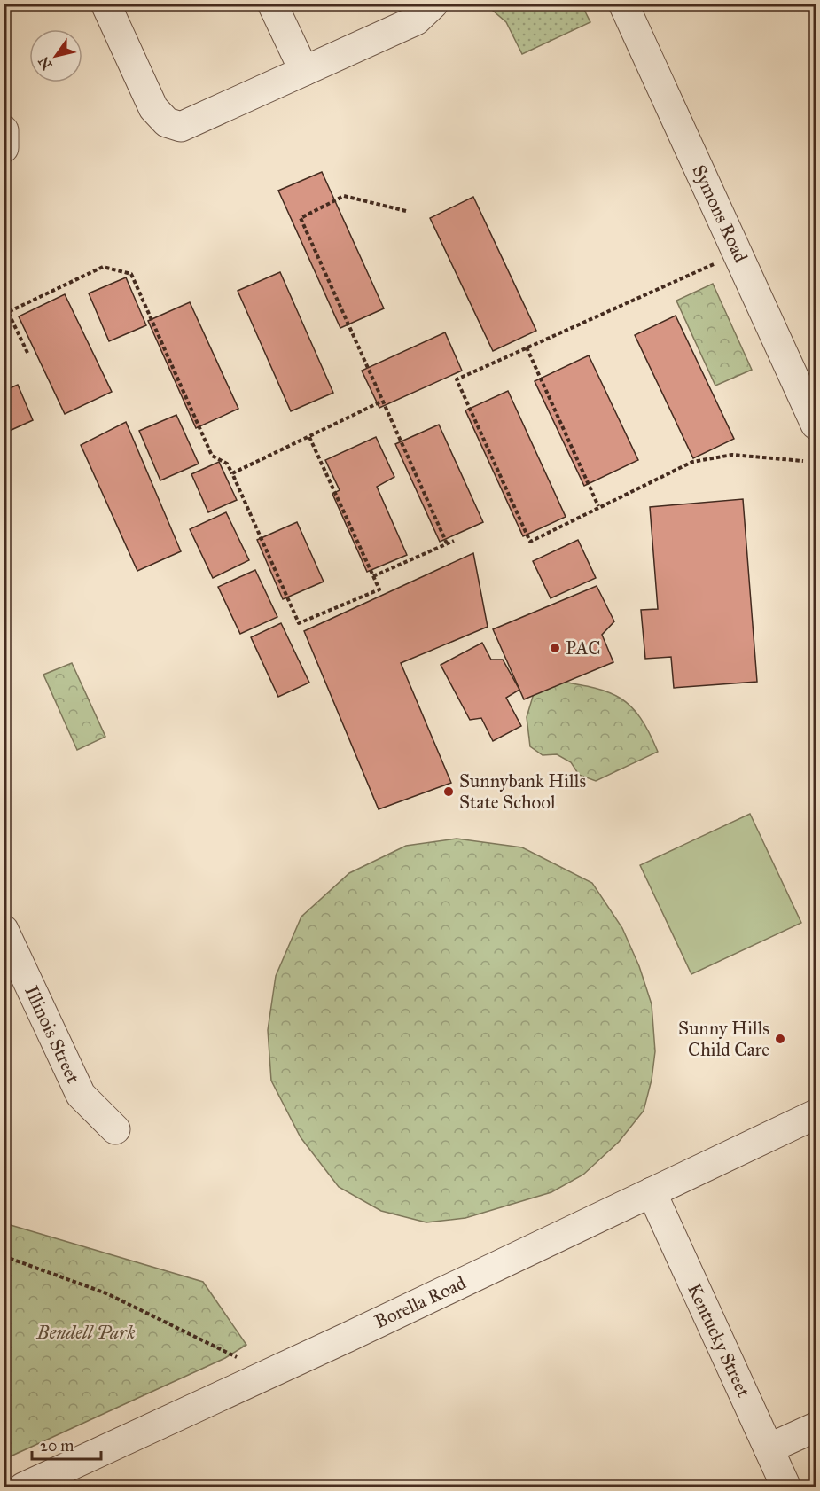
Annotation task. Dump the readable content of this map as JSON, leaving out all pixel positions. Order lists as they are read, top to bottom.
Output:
{
  "streets": {
    "street": [
      "Symons Road",
      "Illinois Street",
      "Borella Road",
      "Kentucky Street"
    ]
  },
  "crossings": [
    ["Borella Road", "Kentucky Street"]
  ],
  "parks": ["Bendell Park"],
  "places": ["PAC", "Sunnybank Hills State School", "Sunny Hills Child Care"],
  "scale_bar": "20 m",
  "north": "bottom left"
}
